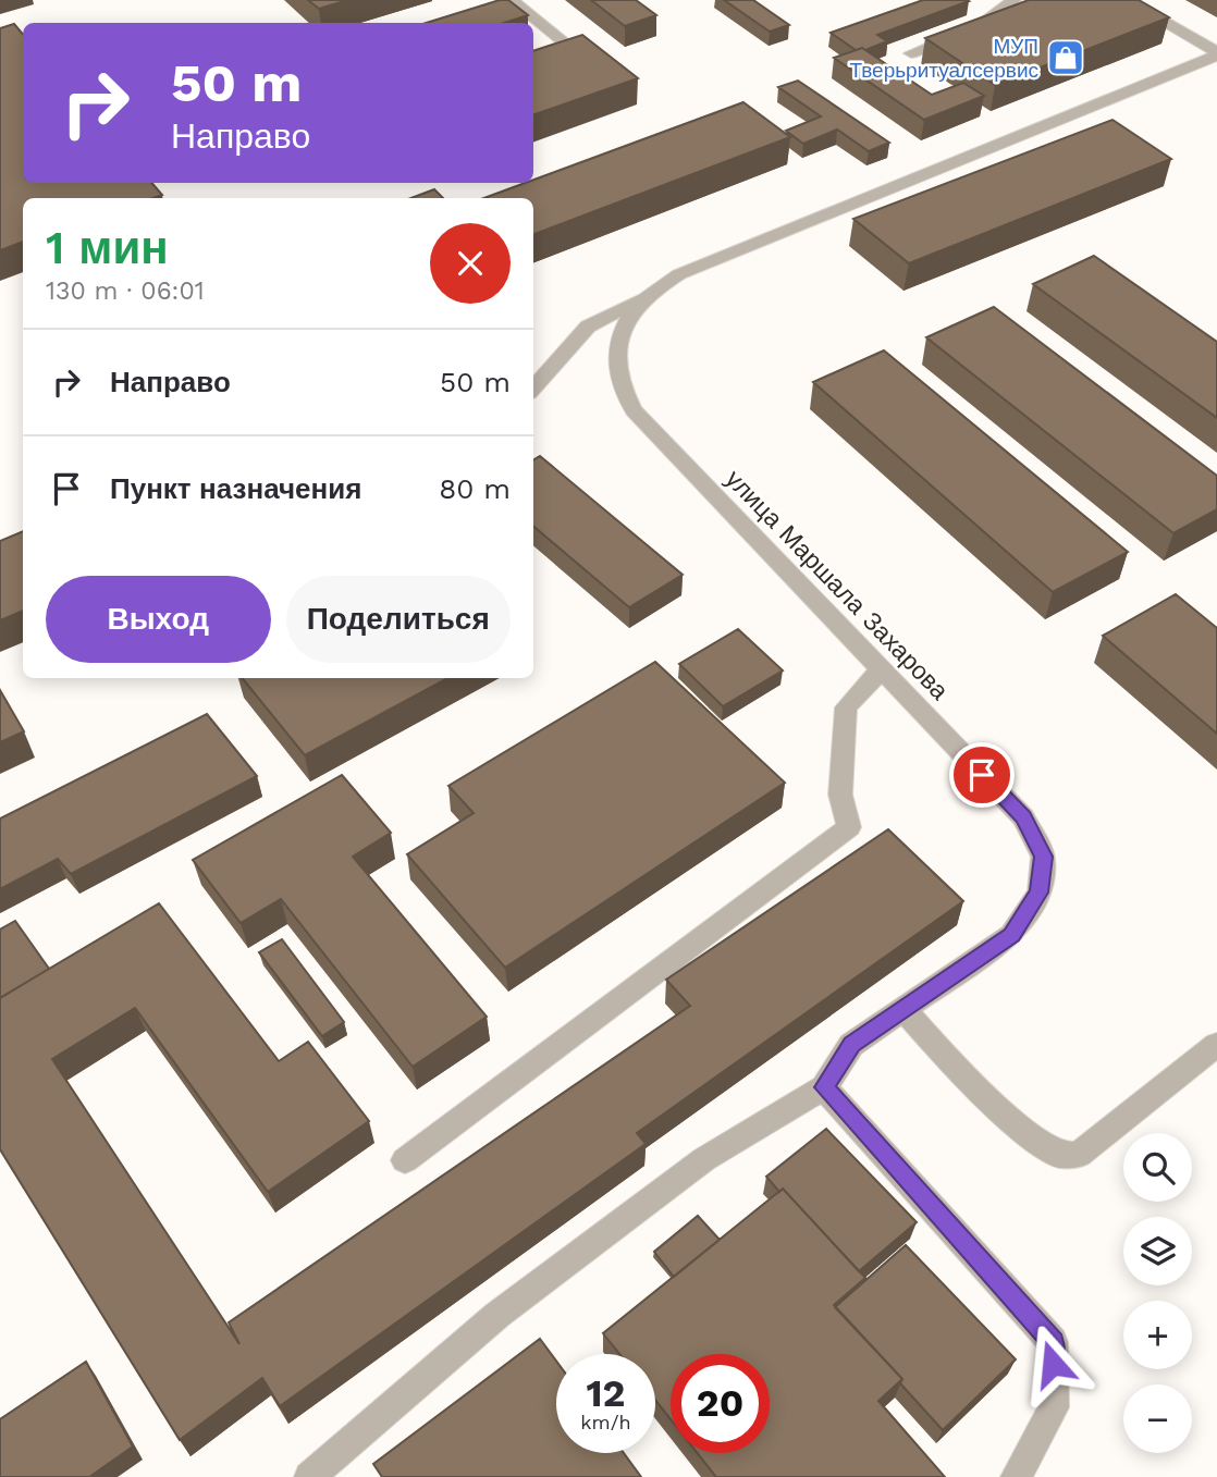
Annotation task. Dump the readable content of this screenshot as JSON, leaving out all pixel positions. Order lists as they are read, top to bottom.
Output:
{
  "streets": {
    "street": ["улица Маршала Захарова"]
  },
  "places": {
    "shop": ["МУП Тверьритуалсервис"]
  },
  "page": {
    "turn": ["50 m", "Направо"],
    "heading": ["1 мин", "130 m · 06:01"],
    "list": [
      {
        "name": "Направо",
        "value": "50 m"
      },
      {
        "name": "Пункт назначения",
        "value": "80 m"
      }
    ],
    "buttons": ["Выход", "Поделиться"],
    "map_buttons": ["+", "−"],
    "speed": "12 km/h",
    "limit": "20"
  }
}
